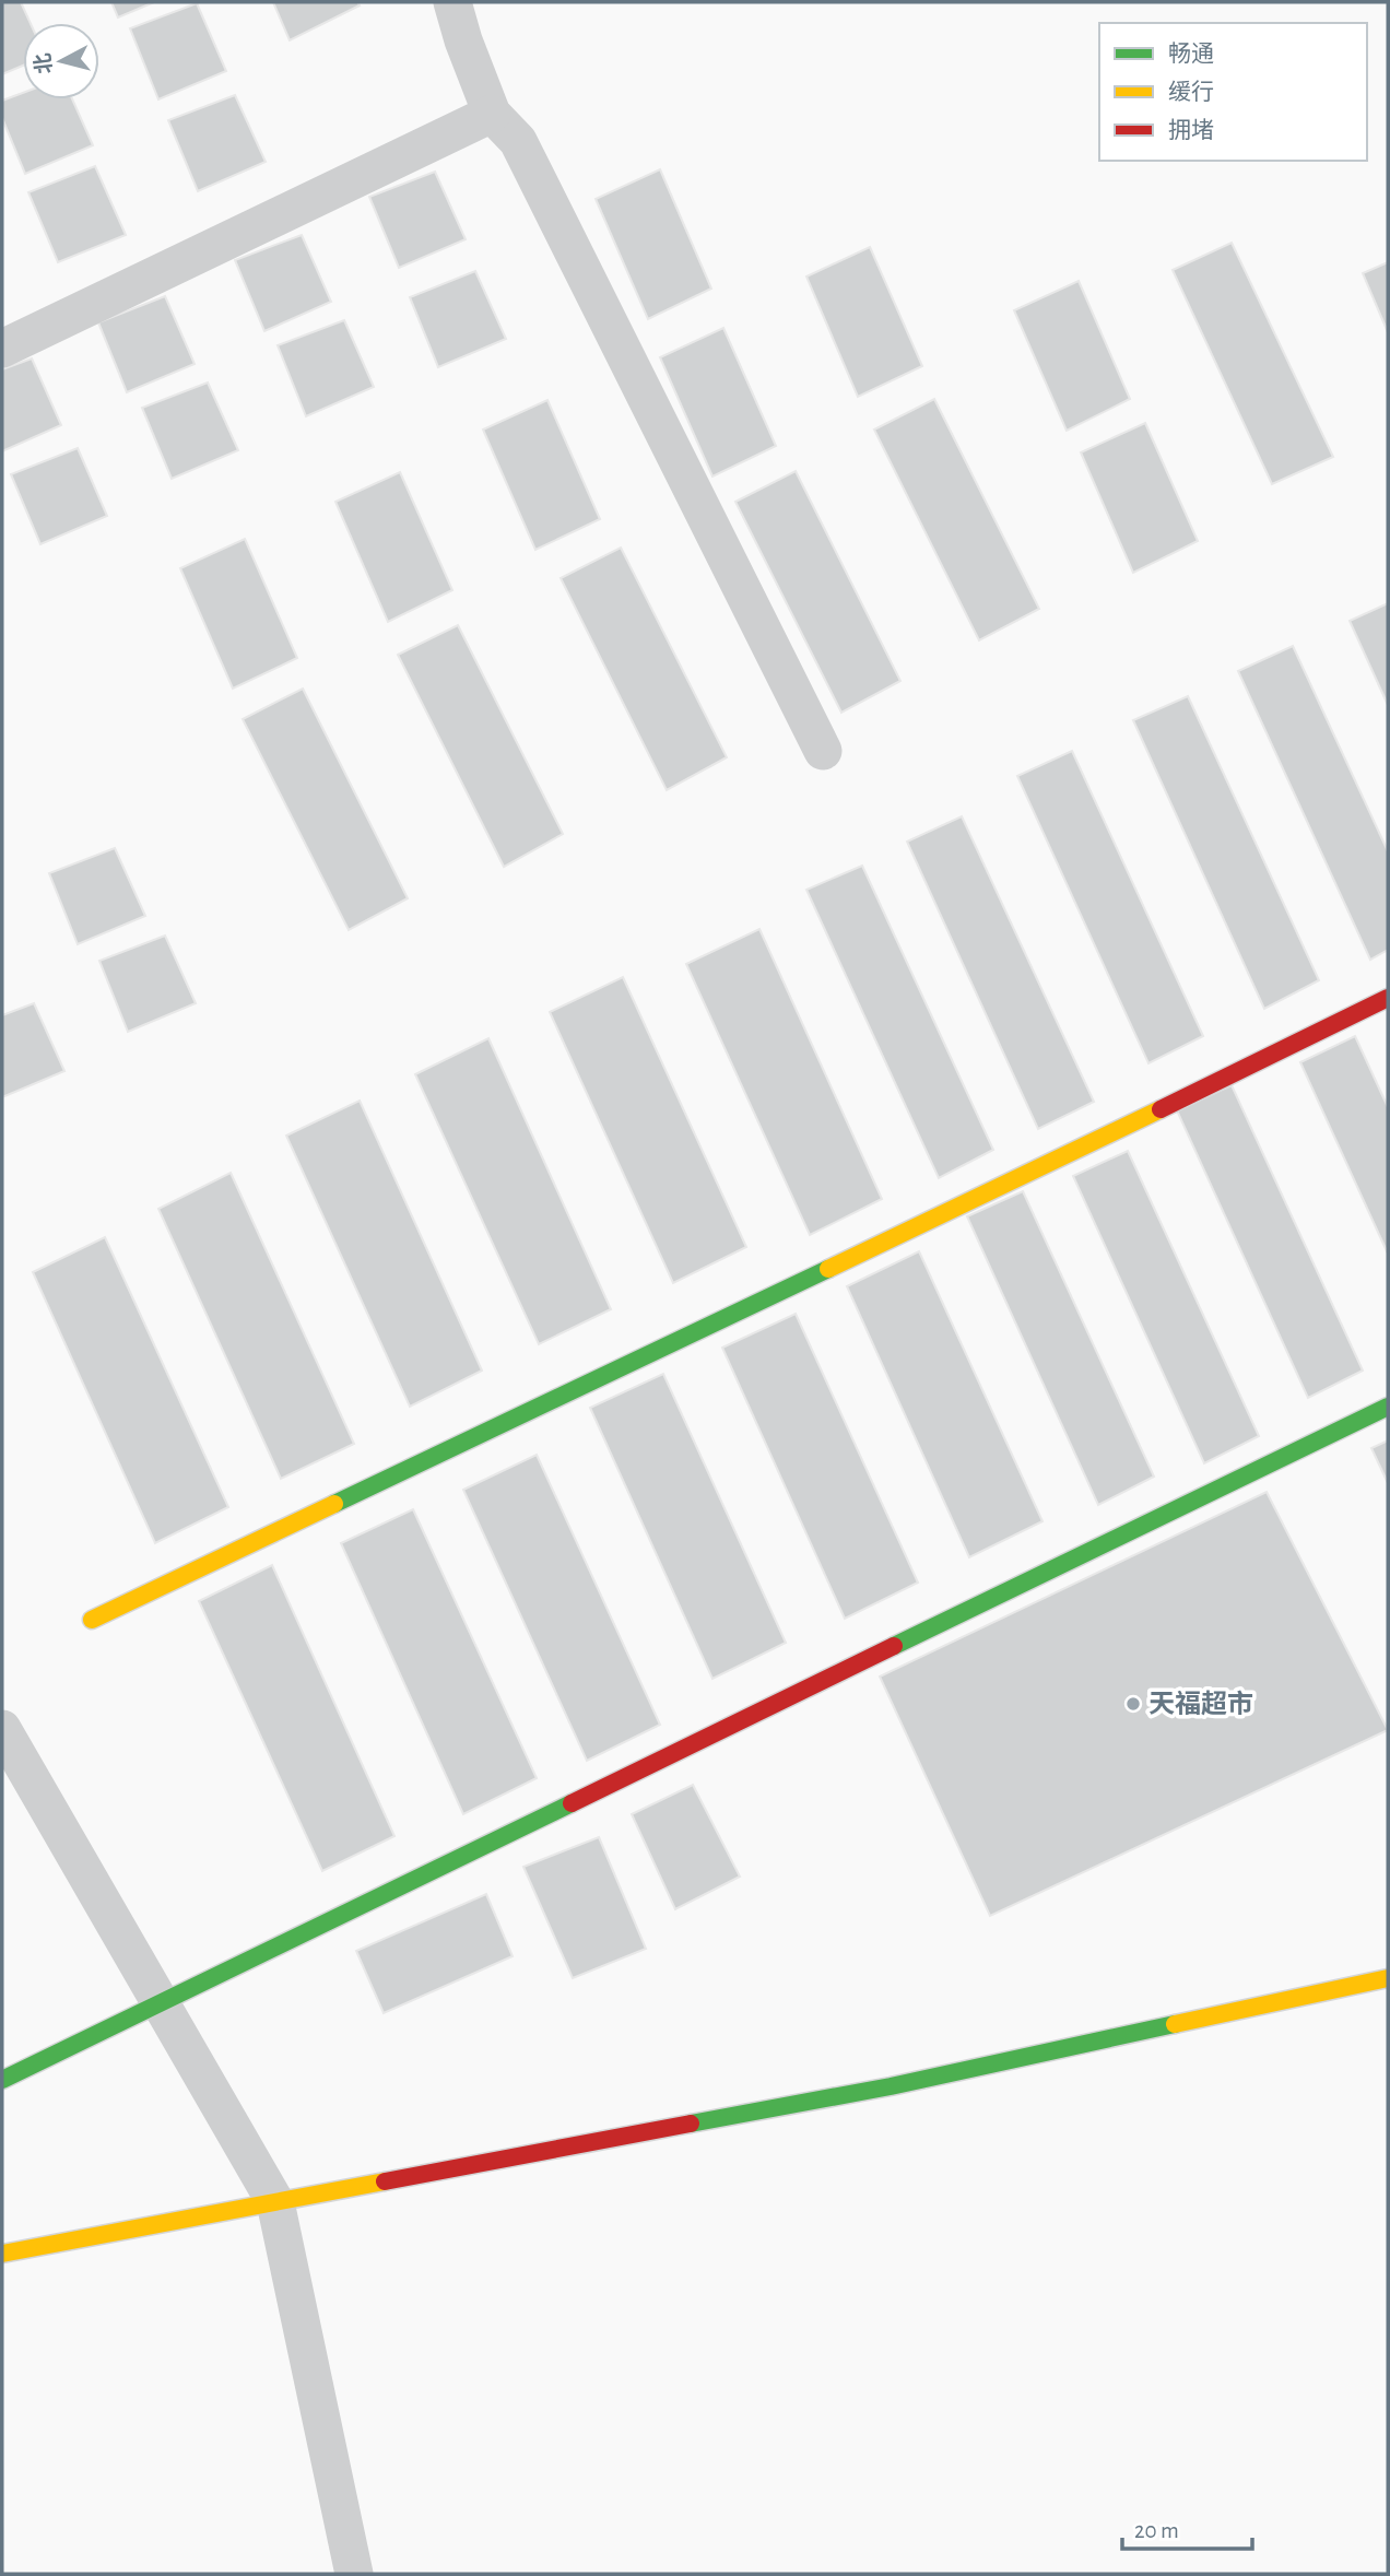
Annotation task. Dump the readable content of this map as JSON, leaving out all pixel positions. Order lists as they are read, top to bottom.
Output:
{
  "places": ["天福超市"],
  "legend": ["畅通", "缓行", "拥堵"],
  "scale_bar": "20 m",
  "north": "left"
}
